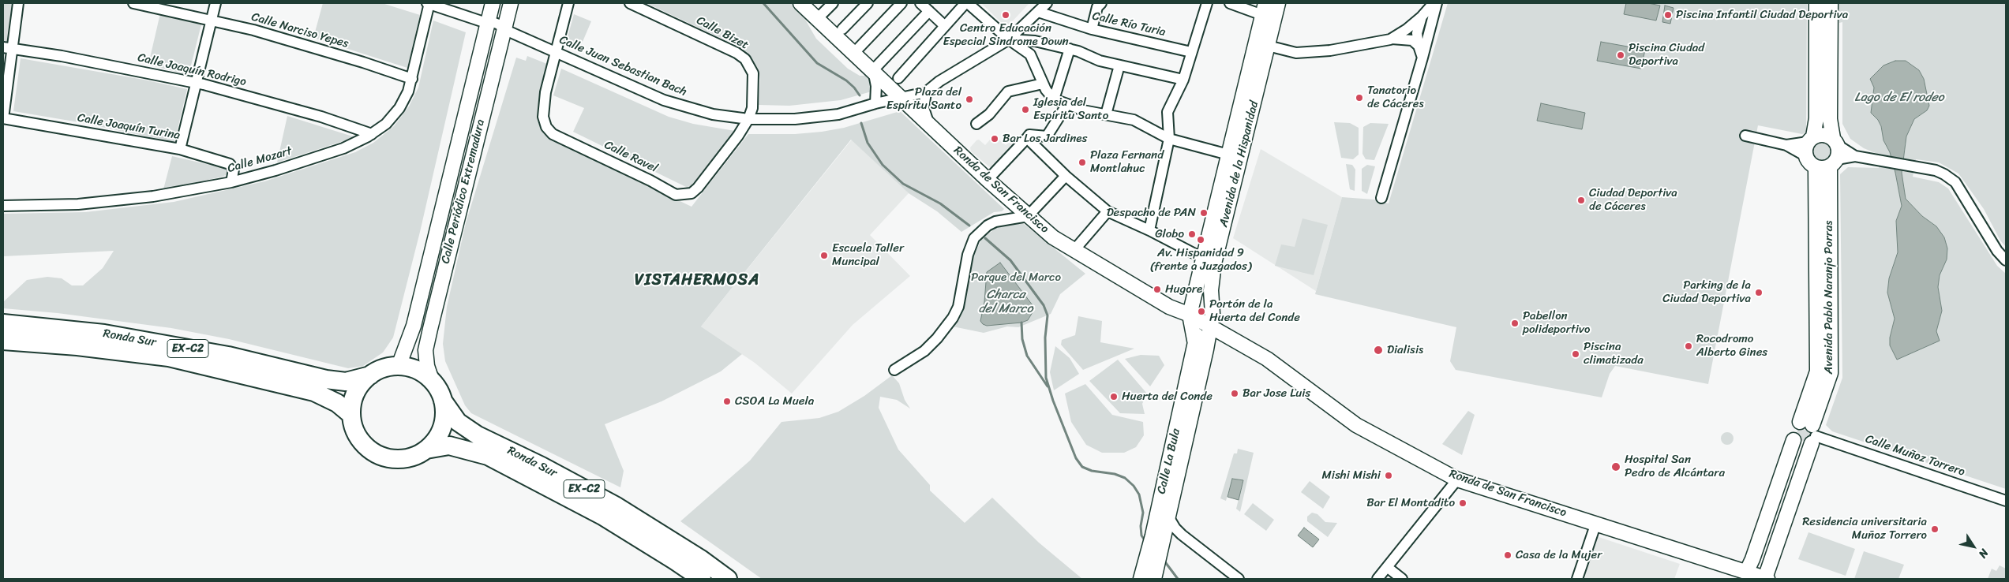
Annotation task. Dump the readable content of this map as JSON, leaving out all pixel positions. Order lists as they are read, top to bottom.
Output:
{
  "streets": {
    "highway": ["Ronda Sur", "EX-C2"],
    "main road": [
      "Avenida de la Hispanidad",
      "Ronda de San Francisco",
      "Calle Periódico Extremadura",
      "Avenida Pablo Naranjo Porras",
      "Calle La Bula"
    ],
    "street": [
      "Calle Río Turia",
      "Calle Narciso Yepes",
      "Calle Bizet",
      "Calle Juan Sebastian Bach",
      "Calle Joaquín Rodrigo",
      "Calle Joaquín Turina",
      "Calle Ravel",
      "Calle Mozart",
      "Calle Muñoz Torrero"
    ]
  },
  "crossings": [
    ["Calle Narciso Yepes", "Calle Mozart"],
    ["Calle Bizet", "Calle Juan Sebastian Bach"],
    ["Calle Bizet", "Calle Ravel"],
    ["Calle Juan Sebastian Bach", "Calle Ravel"],
    ["Calle Juan Sebastian Bach", "Ronda de San Francisco"],
    ["Calle Juan Sebastian Bach", "Calle Periódico Extremadura"],
    ["Calle Joaquín Rodrigo", "Calle Mozart"],
    ["Calle Joaquín Turina", "Calle Mozart"],
    ["Avenida de la Hispanidad", "Ronda de San Francisco"],
    ["Avenida de la Hispanidad", "Calle La Bula"],
    ["Ronda de San Francisco", "Avenida Pablo Naranjo Porras"],
    ["Ronda de San Francisco", "Calle La Bula"],
    ["Calle Periódico Extremadura", "Ronda Sur"],
    ["Calle Periódico Extremadura", "EX-C2"],
    ["Avenida Pablo Naranjo Porras", "Calle Muñoz Torrero"],
    ["Ronda Sur", "EX-C2"]
  ],
  "districts": ["VISTAHERMOSA"],
  "water": ["Lago de El rodeo", "Charca del Marco"],
  "parks": ["Parque del Marco"],
  "places": [
    "Centro Educación Especial Sindrome Down",
    "Piscina Infantil Ciudad Deportiva",
    "Piscina Ciudad Deportiva",
    "Tanatorio de Cáceres",
    "Plaza del Espíritu Santo",
    "Iglesia del Espíritu Santo",
    "Bar Los Jardines",
    "Plaza Fernand Montlahuc",
    "Ciudad Deportiva de Cáceres",
    "Despacho de PAN",
    "Globo",
    "Av. Hispanidad 9 (frente a Juzgados)",
    "Escuela Taller Muncipal",
    "Hugore",
    "Parking de la Ciudad Deportiva",
    "Portón de la Huerta del Conde",
    "Pabellon polideportivo",
    "Rocodromo Alberto Gines",
    "Dialisis",
    "Piscina climatizada",
    "Bar Jose Luis",
    "Huerta del Conde",
    "CSOA La Muela",
    "Hospital San Pedro de Alcántara",
    "Mishi Mishi",
    "Bar El Montadito",
    "Residencia universitaria Muñoz Torrero",
    "Casa de la Mujer"
  ],
  "north": "bottom right"
}
